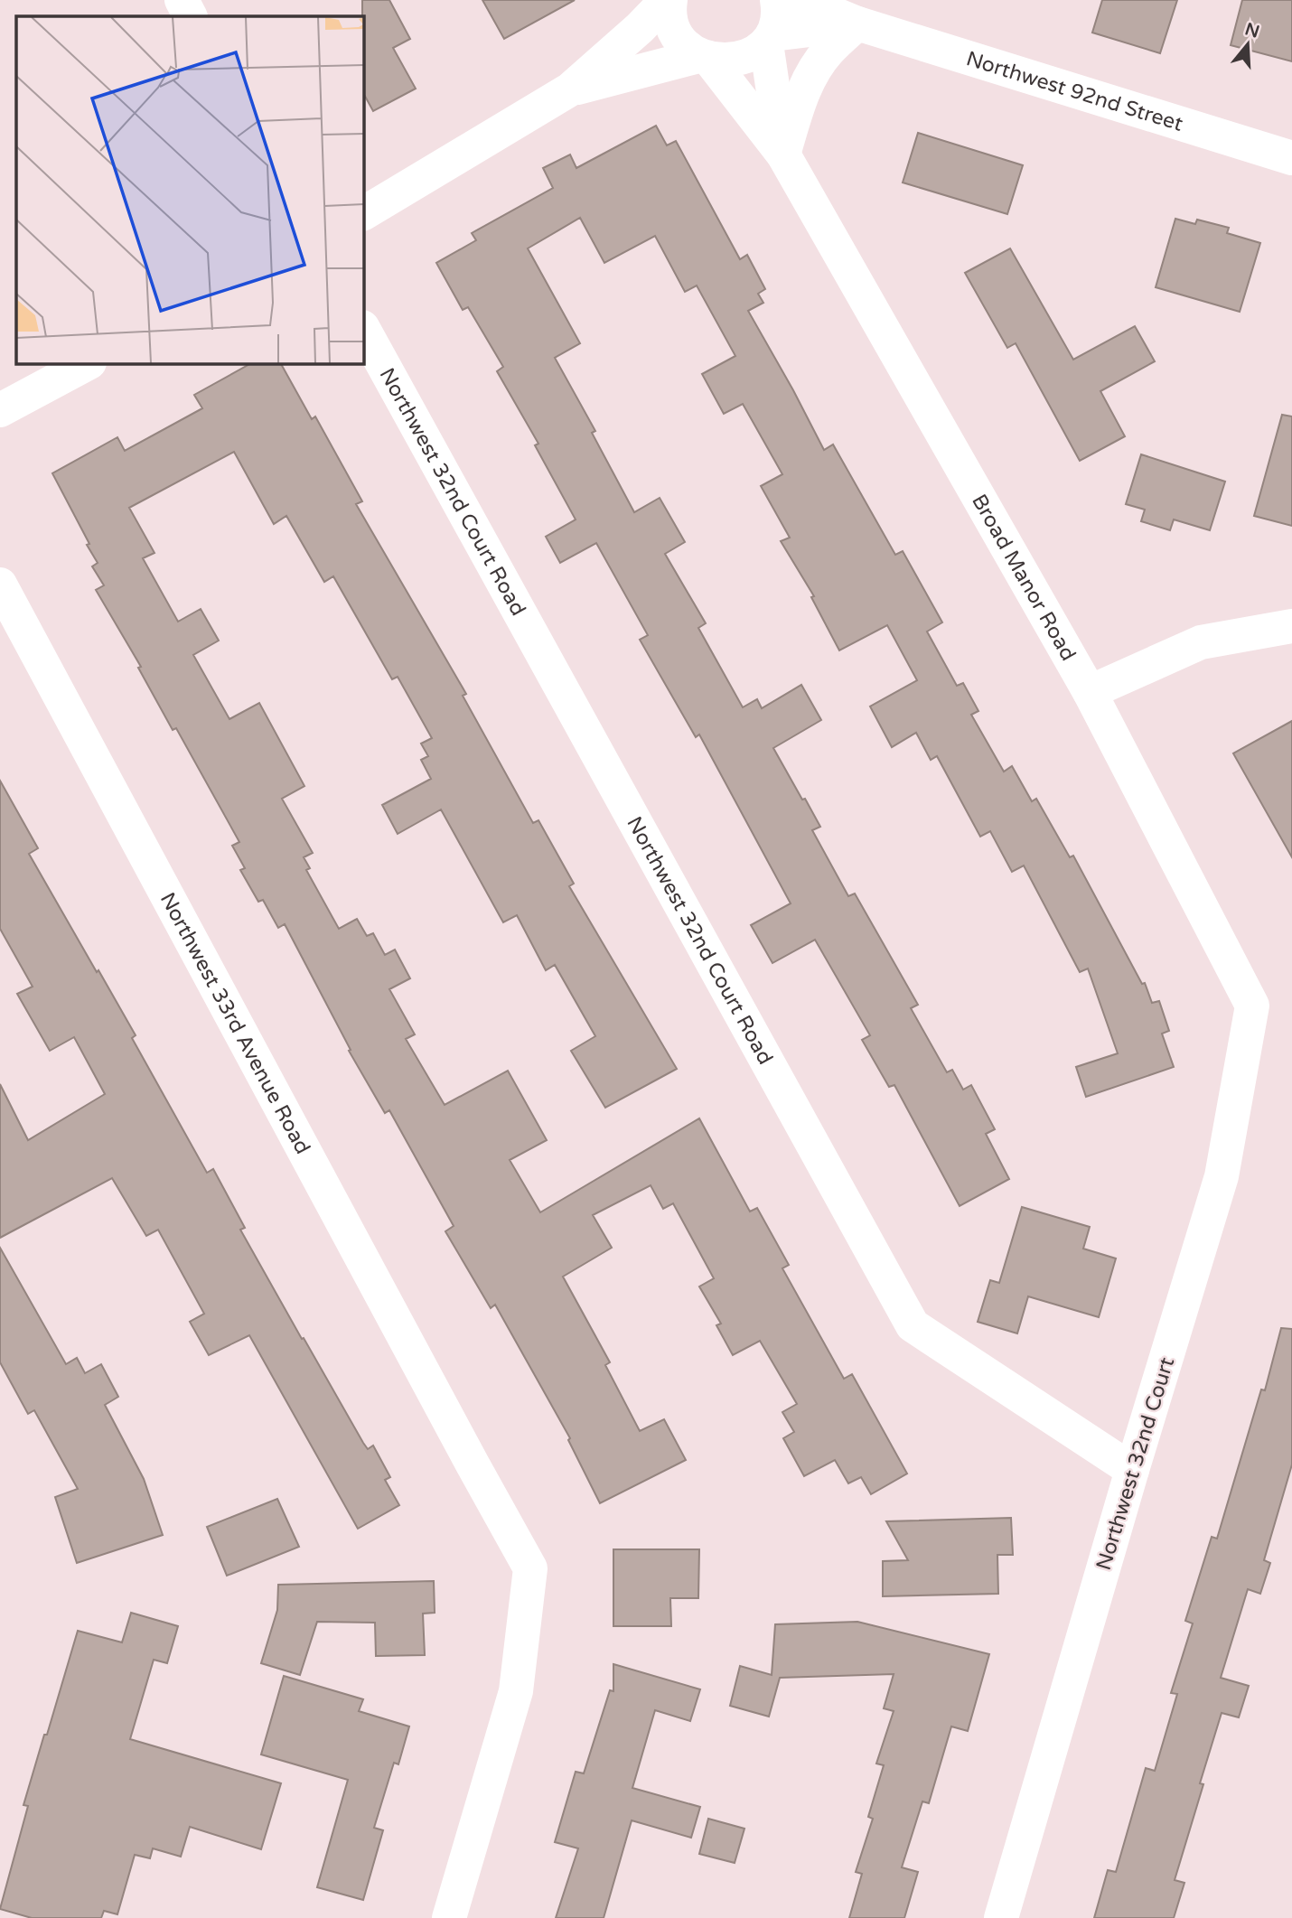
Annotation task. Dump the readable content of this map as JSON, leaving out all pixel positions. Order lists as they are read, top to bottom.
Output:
{
  "streets": {
    "street": [
      "Northwest 92nd Street",
      "Northwest 32nd Court Road",
      "Broad Manor Road",
      "Northwest 33rd Avenue Road",
      "Northwest 32nd Court"
    ]
  },
  "crossings": [
    ["Northwest 92nd Street", "Broad Manor Road"],
    ["Northwest 32nd Court Road", "Northwest 32nd Court"],
    ["Broad Manor Road", "Northwest 32nd Court"]
  ],
  "north": "top"
}
